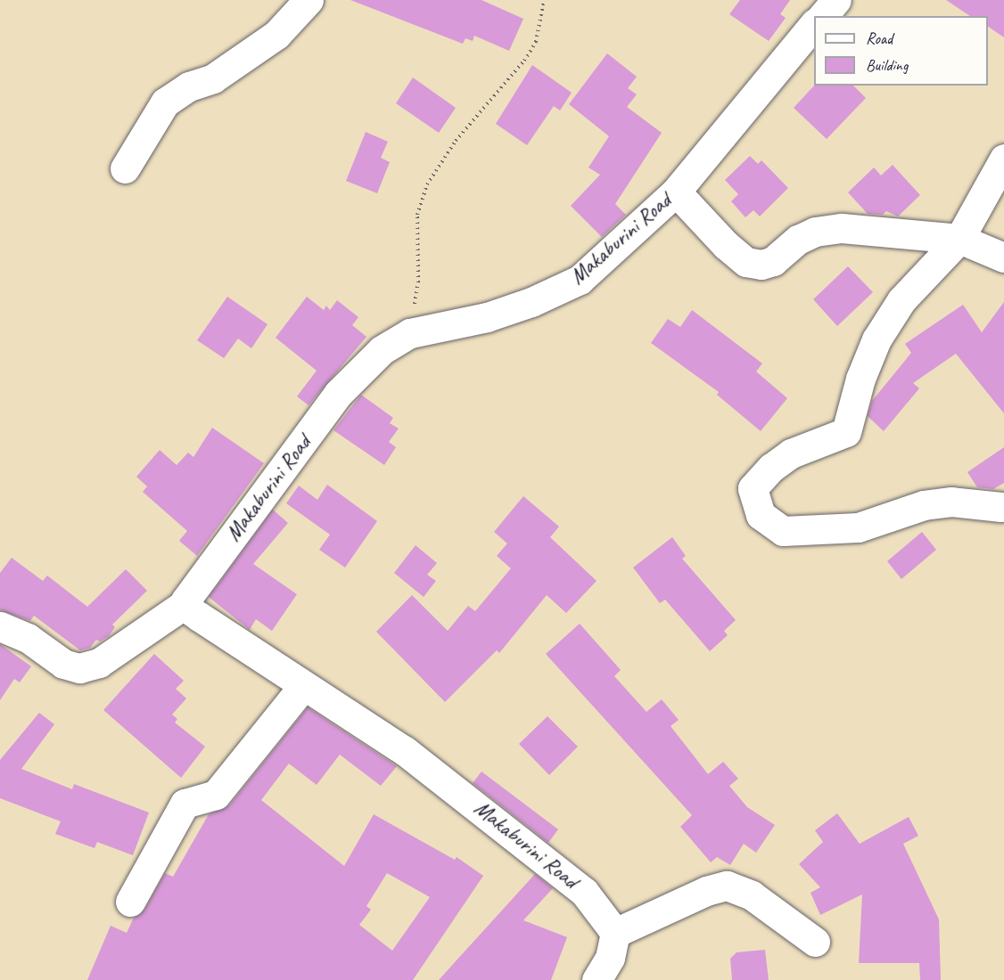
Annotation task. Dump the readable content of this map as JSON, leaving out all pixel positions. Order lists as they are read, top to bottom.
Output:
{
  "streets": {
    "street": ["Makaburini Road"]
  },
  "legend": ["Road", "Building"]
}
